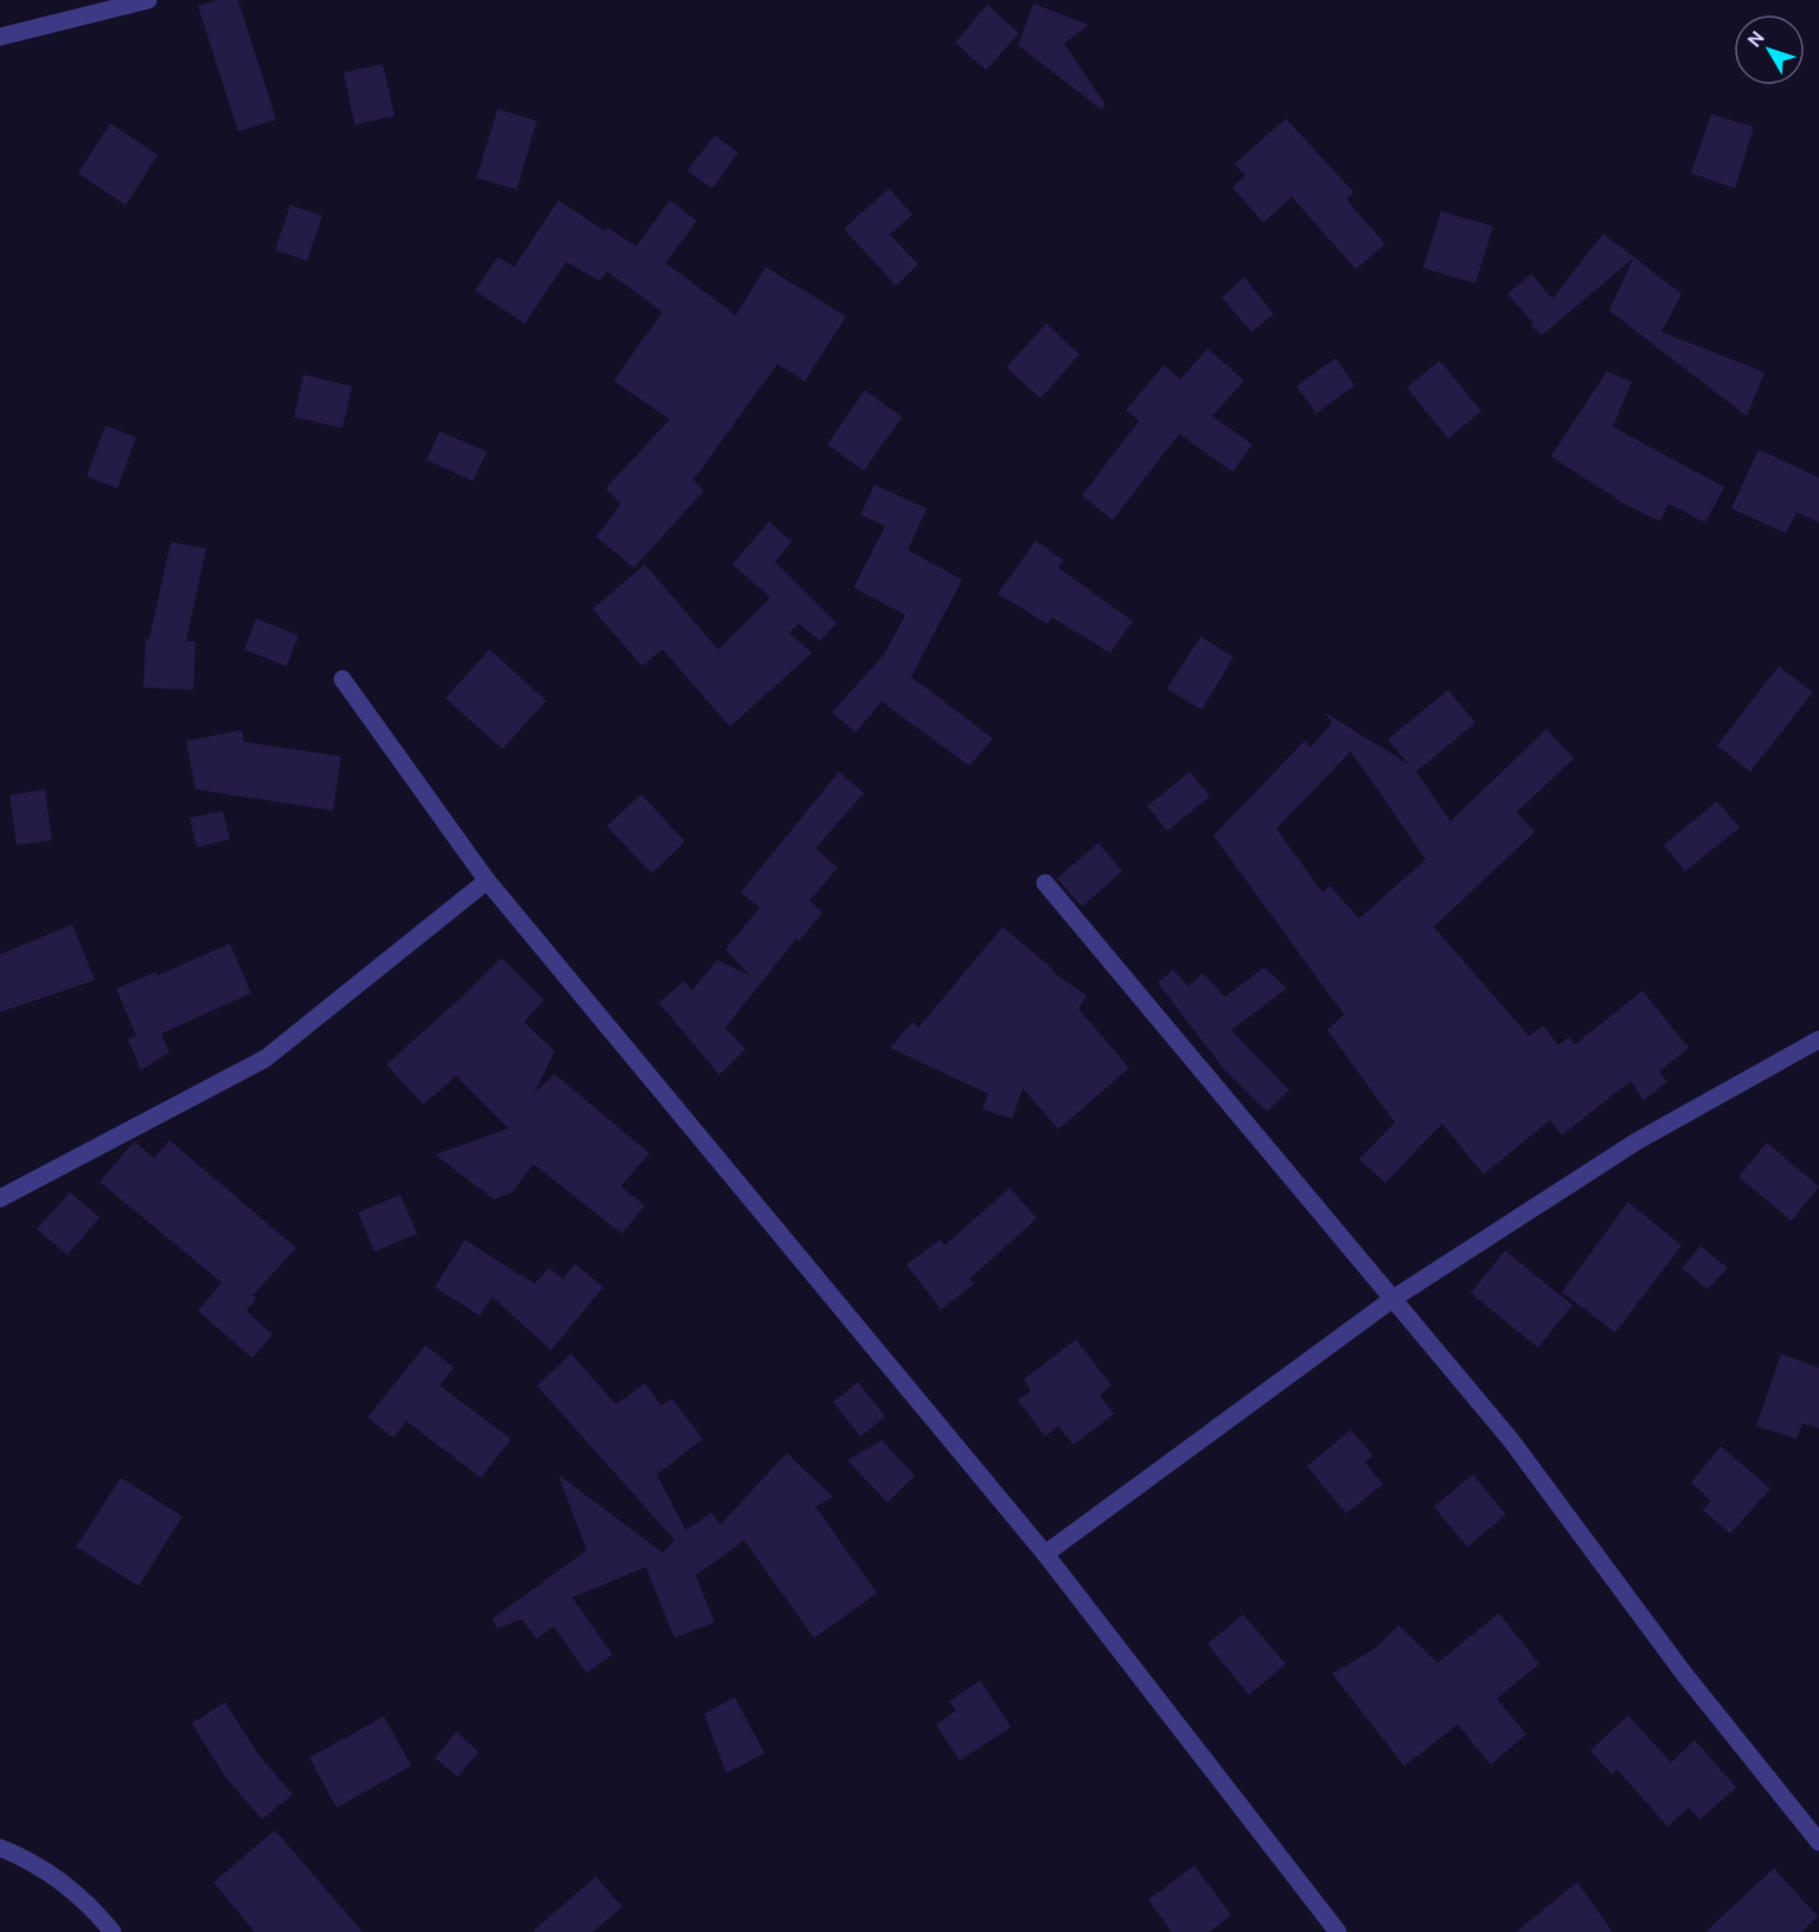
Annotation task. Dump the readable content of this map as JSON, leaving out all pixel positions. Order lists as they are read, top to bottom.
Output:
{
  "north": "top left"
}
